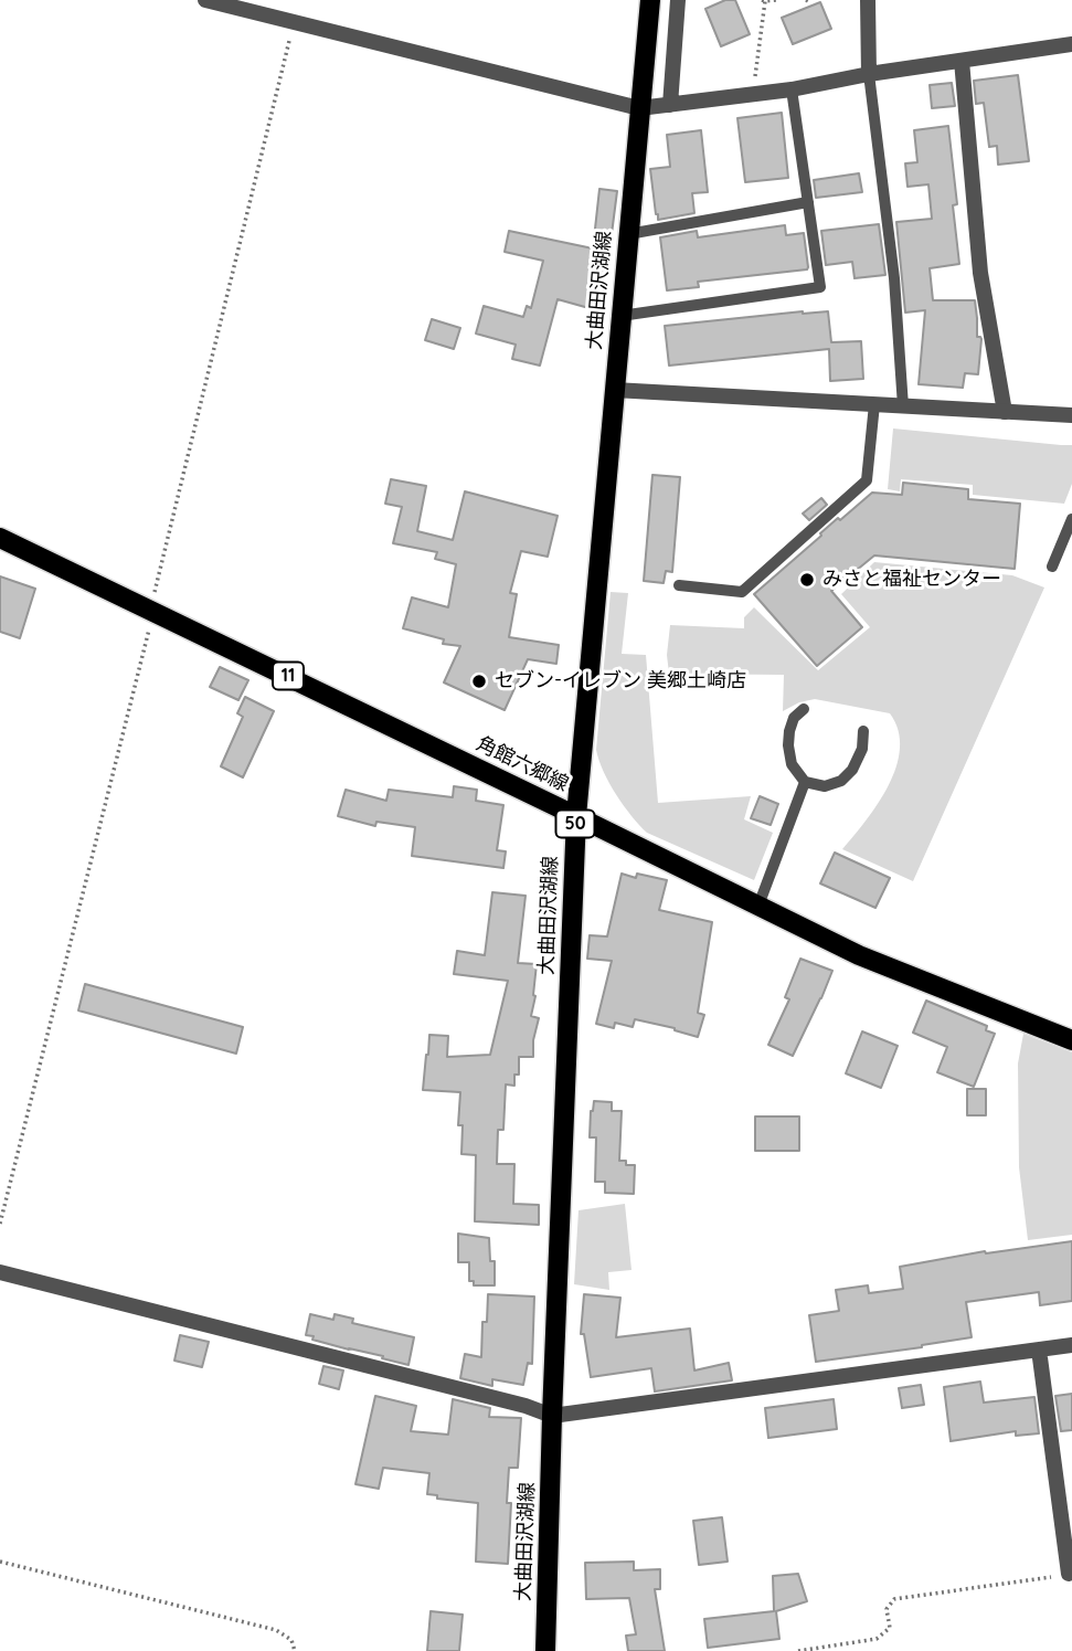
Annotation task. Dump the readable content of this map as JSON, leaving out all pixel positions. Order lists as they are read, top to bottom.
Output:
{
  "streets": {
    "main road": [
      "大曲田沢湖線",
      "11",
      "角館六郷線",
      "50"
    ]
  },
  "crossings": [
    ["大曲田沢湖線", "角館六郷線"]
  ],
  "places": ["みさと福祉センター", "セブン-イレブン 美郷土崎店"]
}
